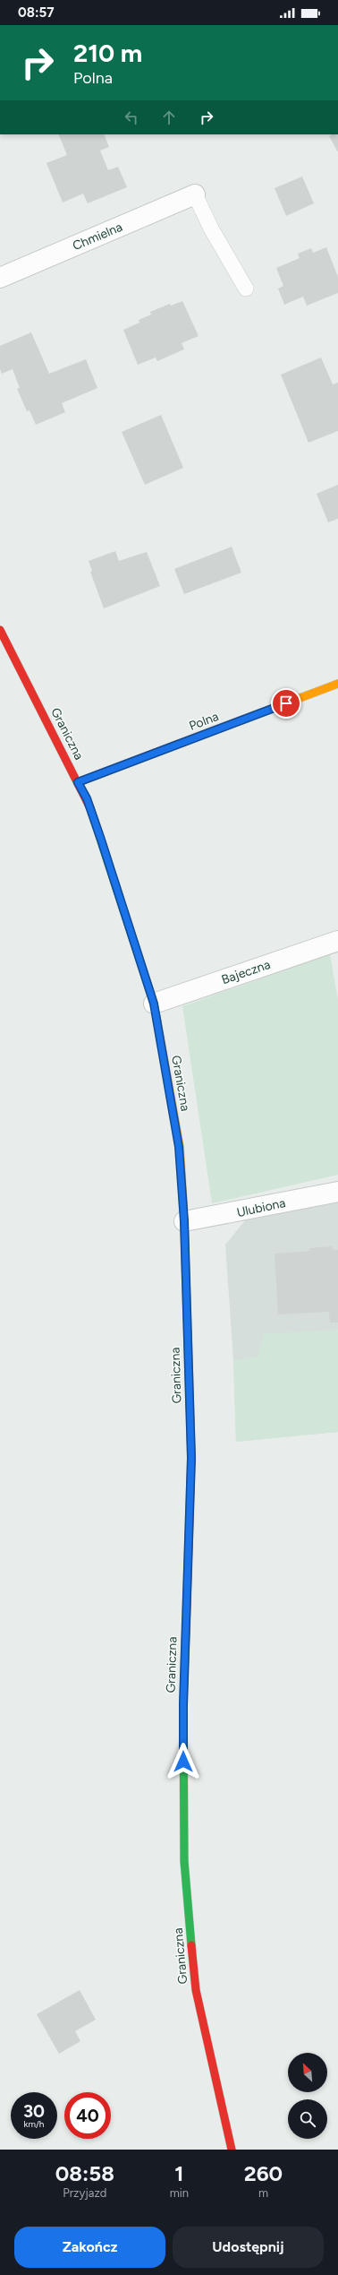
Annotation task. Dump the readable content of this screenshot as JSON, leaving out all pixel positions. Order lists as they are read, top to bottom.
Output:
{
  "streets": {
    "street": [
      "Chmielna",
      "Polna",
      "Graniczna",
      "Bajeczna",
      "Ulubiona"
    ]
  },
  "crossings": [
    ["Polna", "Graniczna"],
    ["Graniczna", "Bajeczna"],
    ["Graniczna", "Ulubiona"]
  ],
  "north": "top left",
  "page": {
    "status": "08:57",
    "turn": ["210 m", "Polna"],
    "speed": "30 km/h",
    "limit": "40",
    "eta": [
      "08:58",
      "Przyjazd",
      "1",
      "min",
      "260",
      "m"
    ],
    "buttons": ["Zakończ", "Udostępnij"]
  }
}
